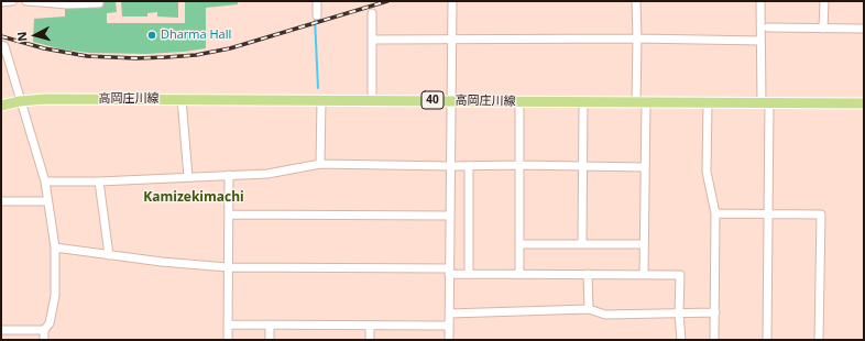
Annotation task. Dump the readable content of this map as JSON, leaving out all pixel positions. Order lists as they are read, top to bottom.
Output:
{
  "streets": {
    "main road": ["高岡庄川線", "40"]
  },
  "districts": ["Kamizekimachi"],
  "places": ["Dharma Hall"],
  "north": "left"
}
